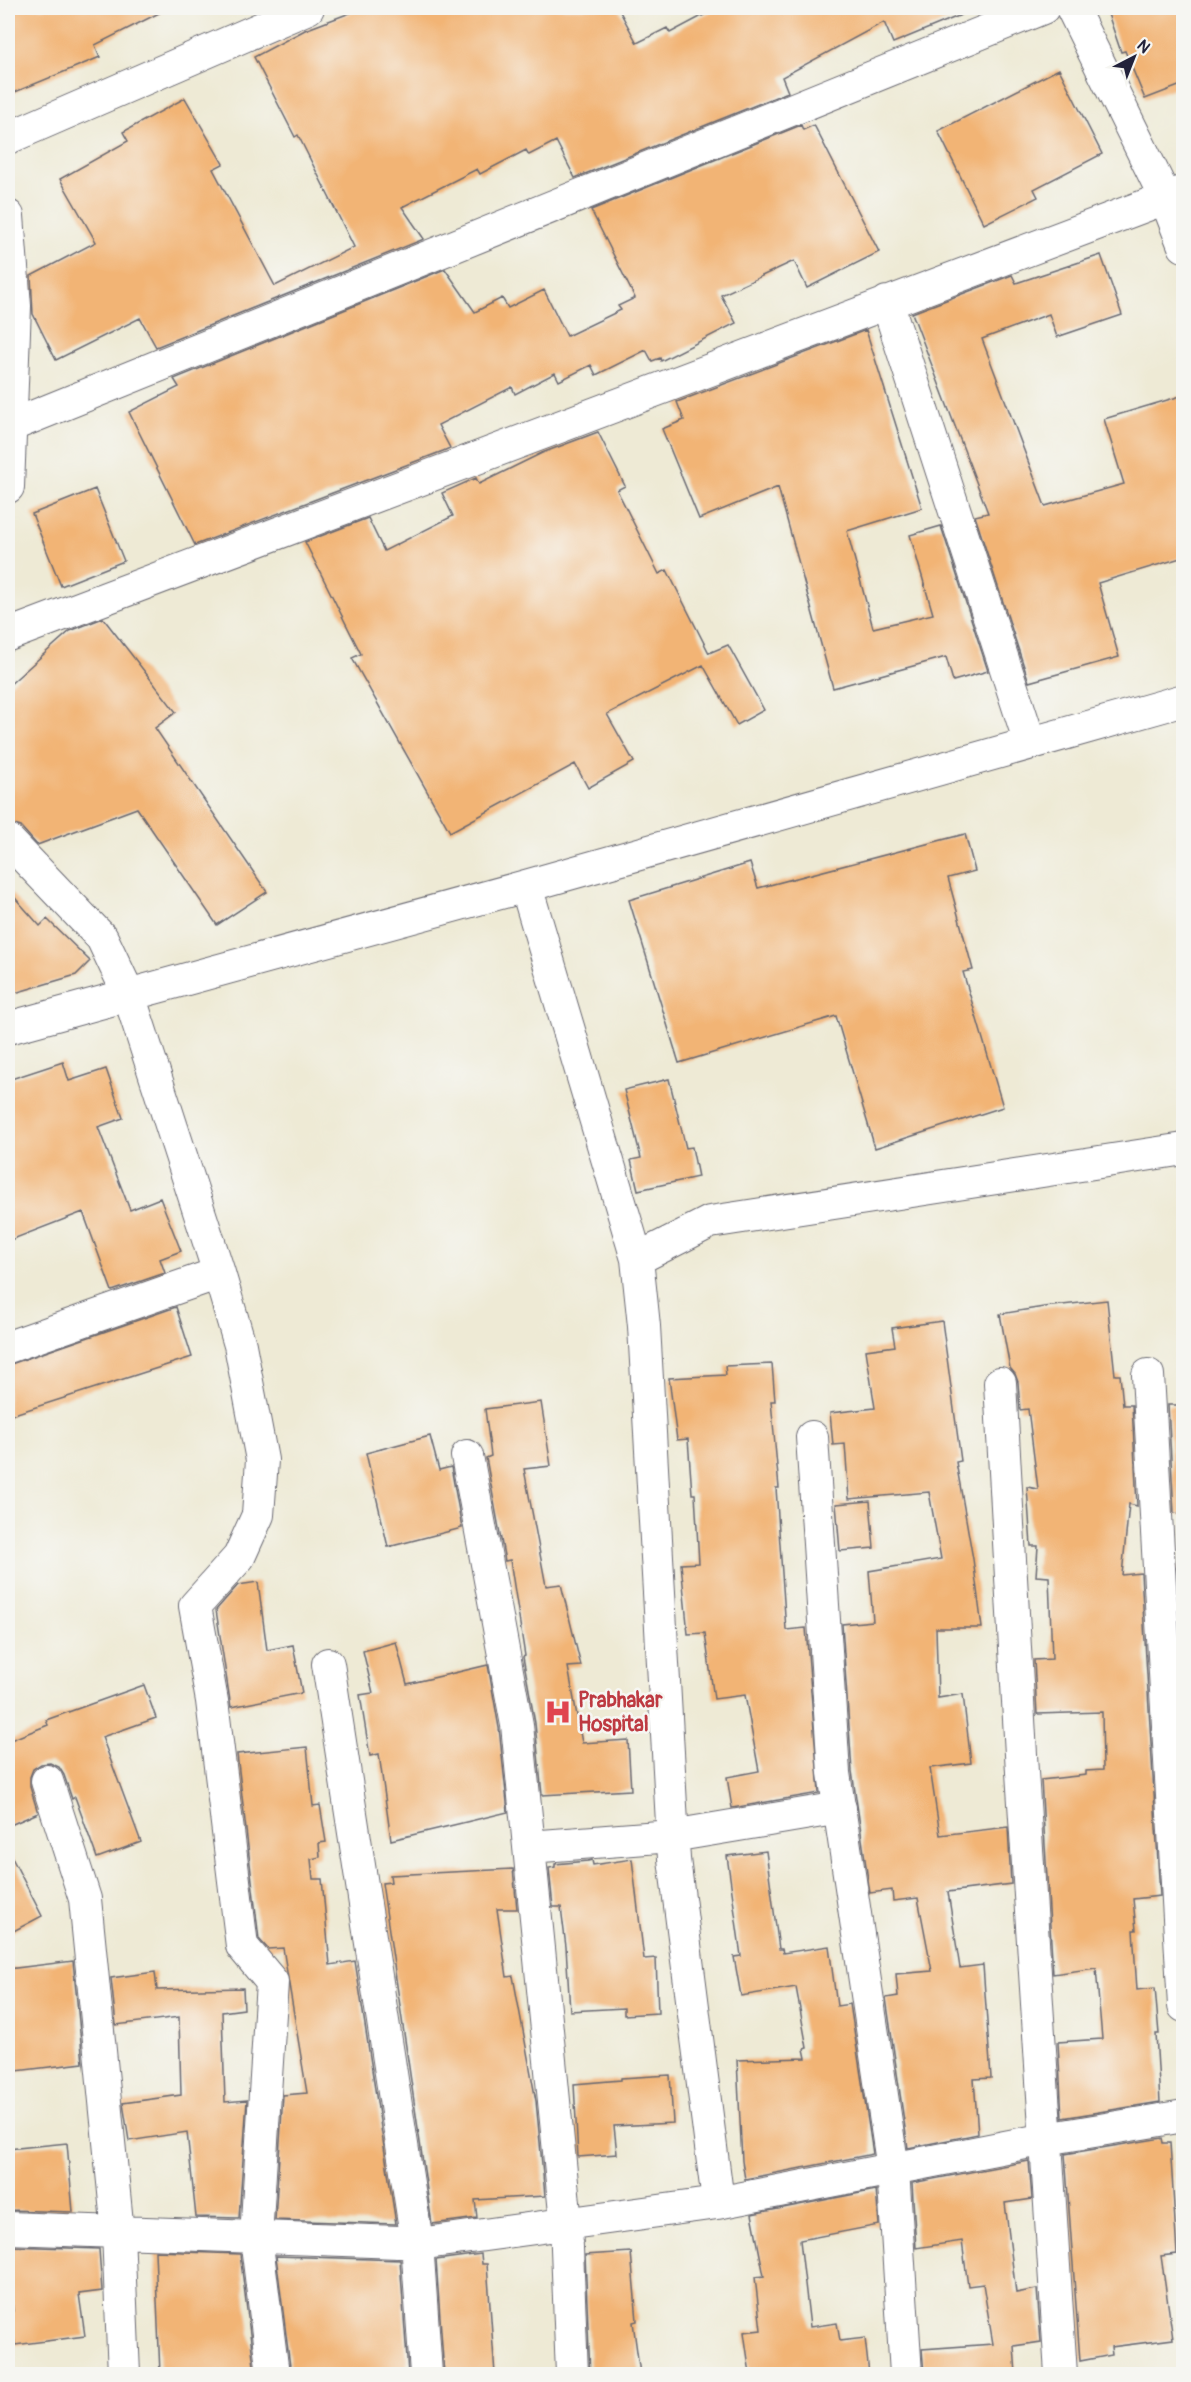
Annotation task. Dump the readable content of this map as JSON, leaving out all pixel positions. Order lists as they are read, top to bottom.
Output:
{
  "places": {
    "hospital": ["Prabhakar Hospital"]
  },
  "north": "top right"
}
